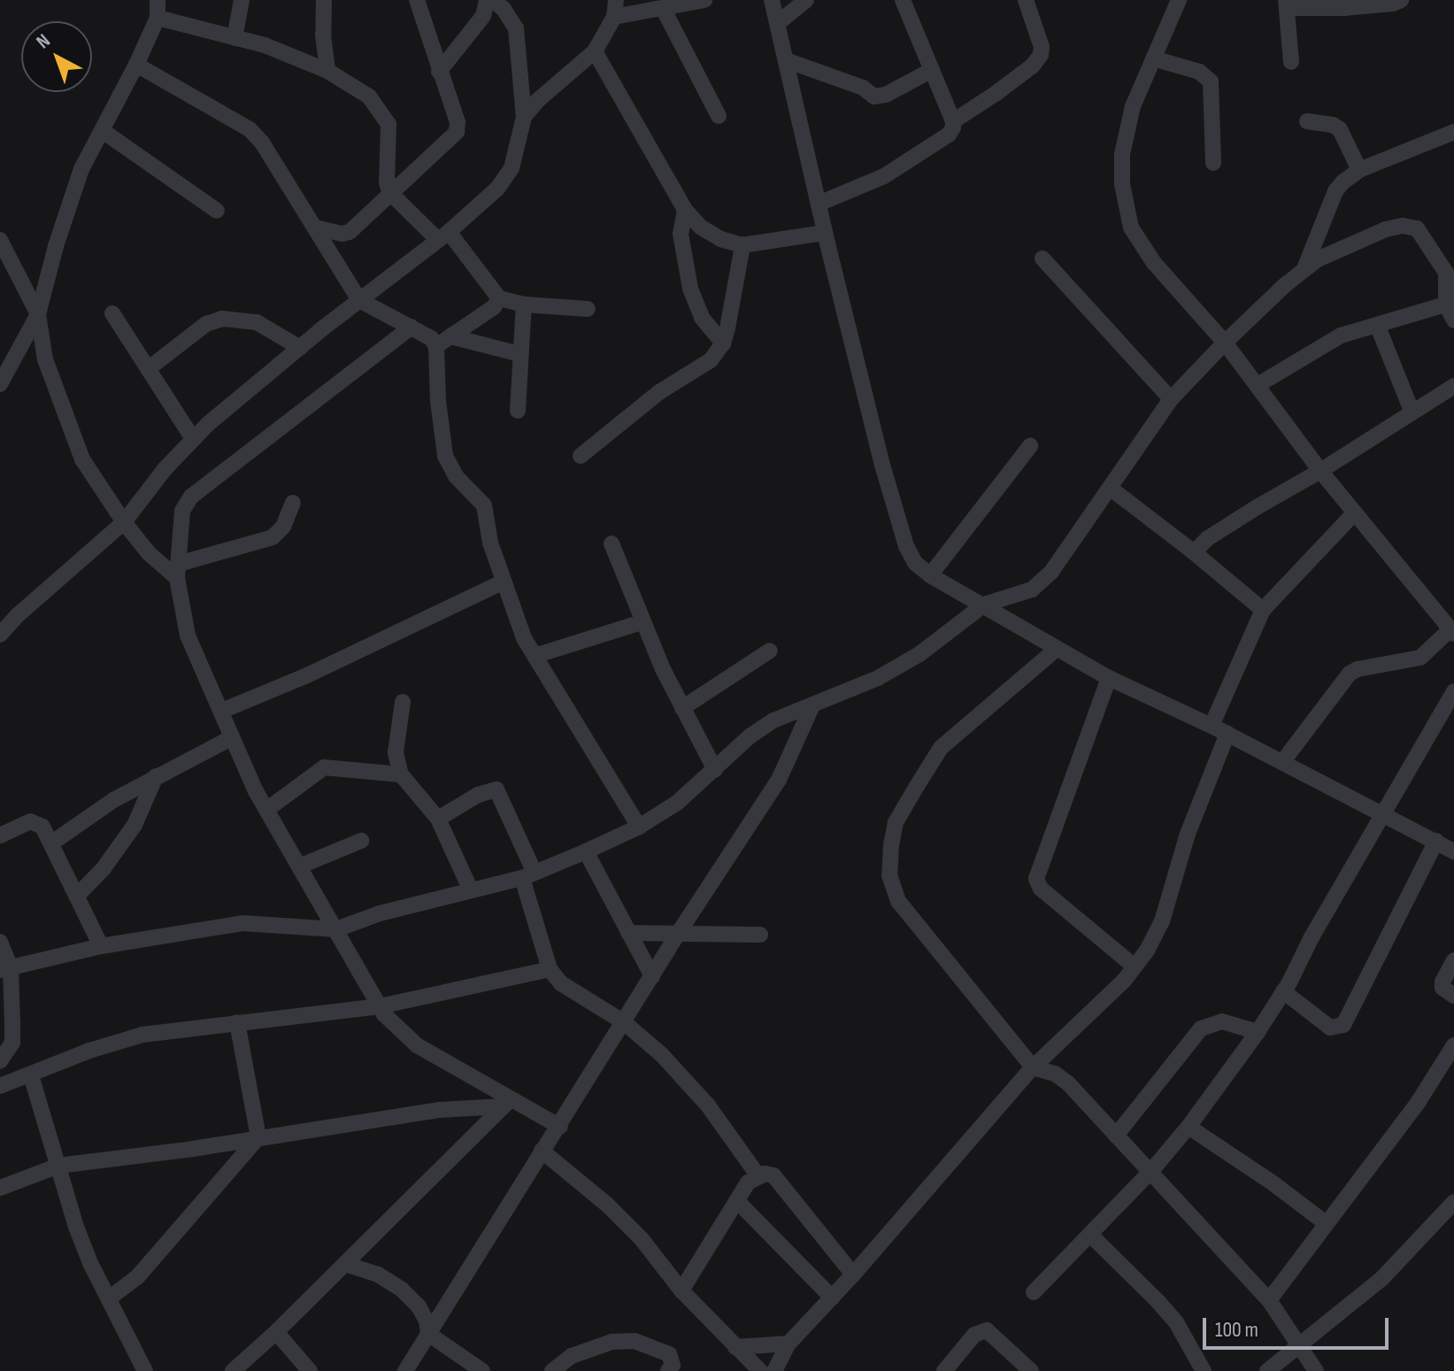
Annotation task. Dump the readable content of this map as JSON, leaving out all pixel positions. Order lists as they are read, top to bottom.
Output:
{
  "scale_bar": "100 m",
  "north": "top left"
}
